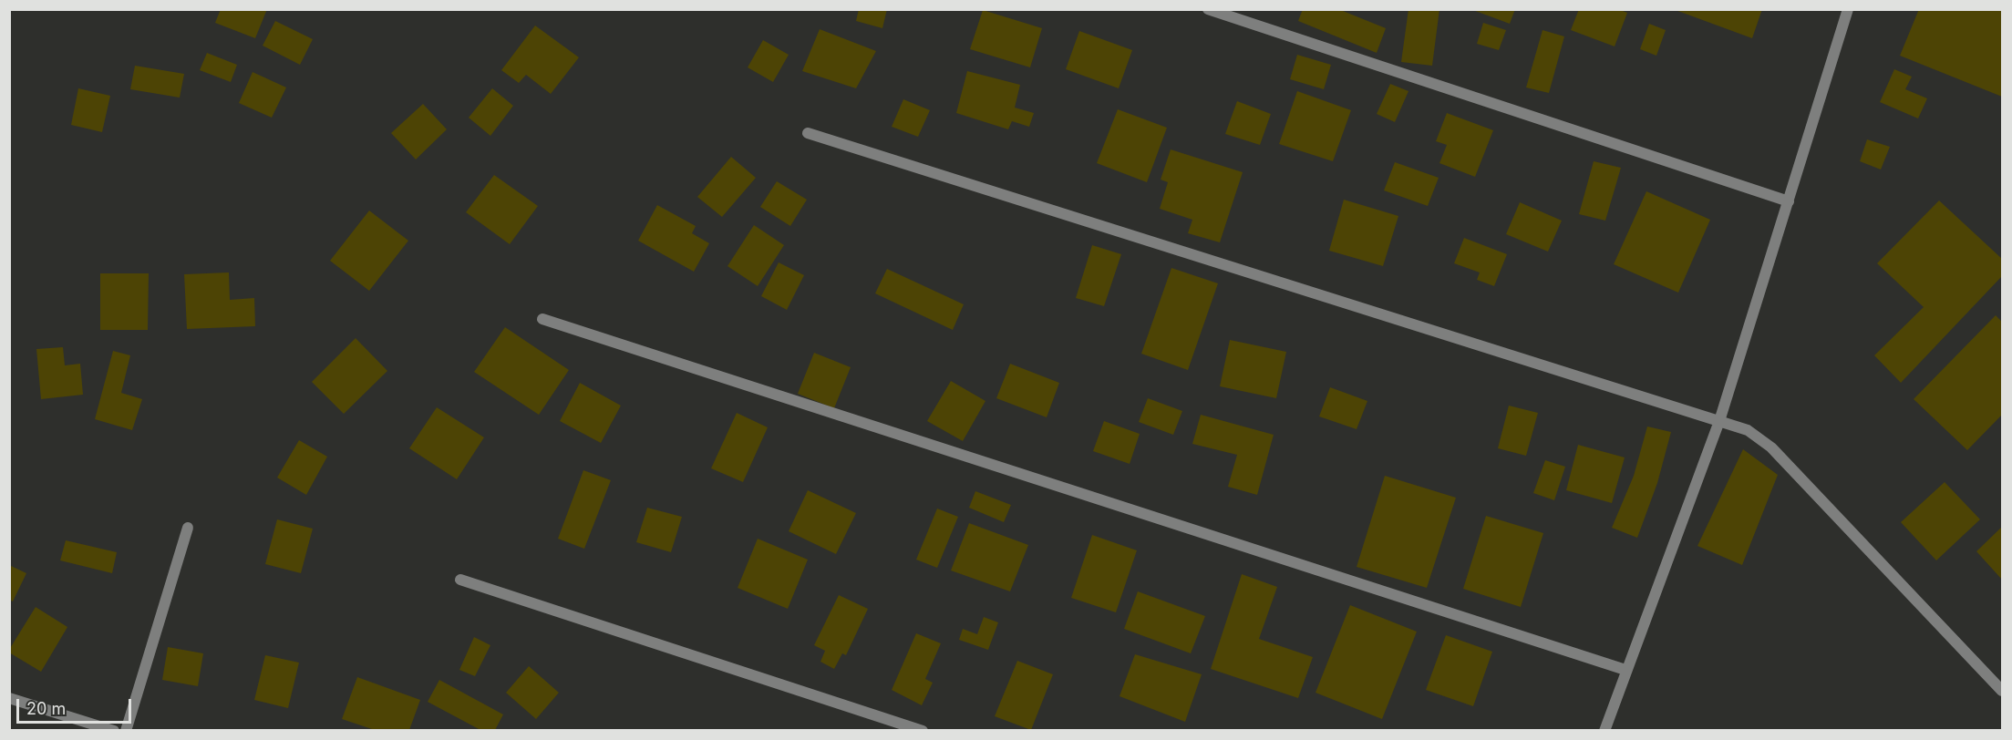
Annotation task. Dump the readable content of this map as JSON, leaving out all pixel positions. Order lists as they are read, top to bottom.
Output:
{
  "scale_bar": "20 m"
}
